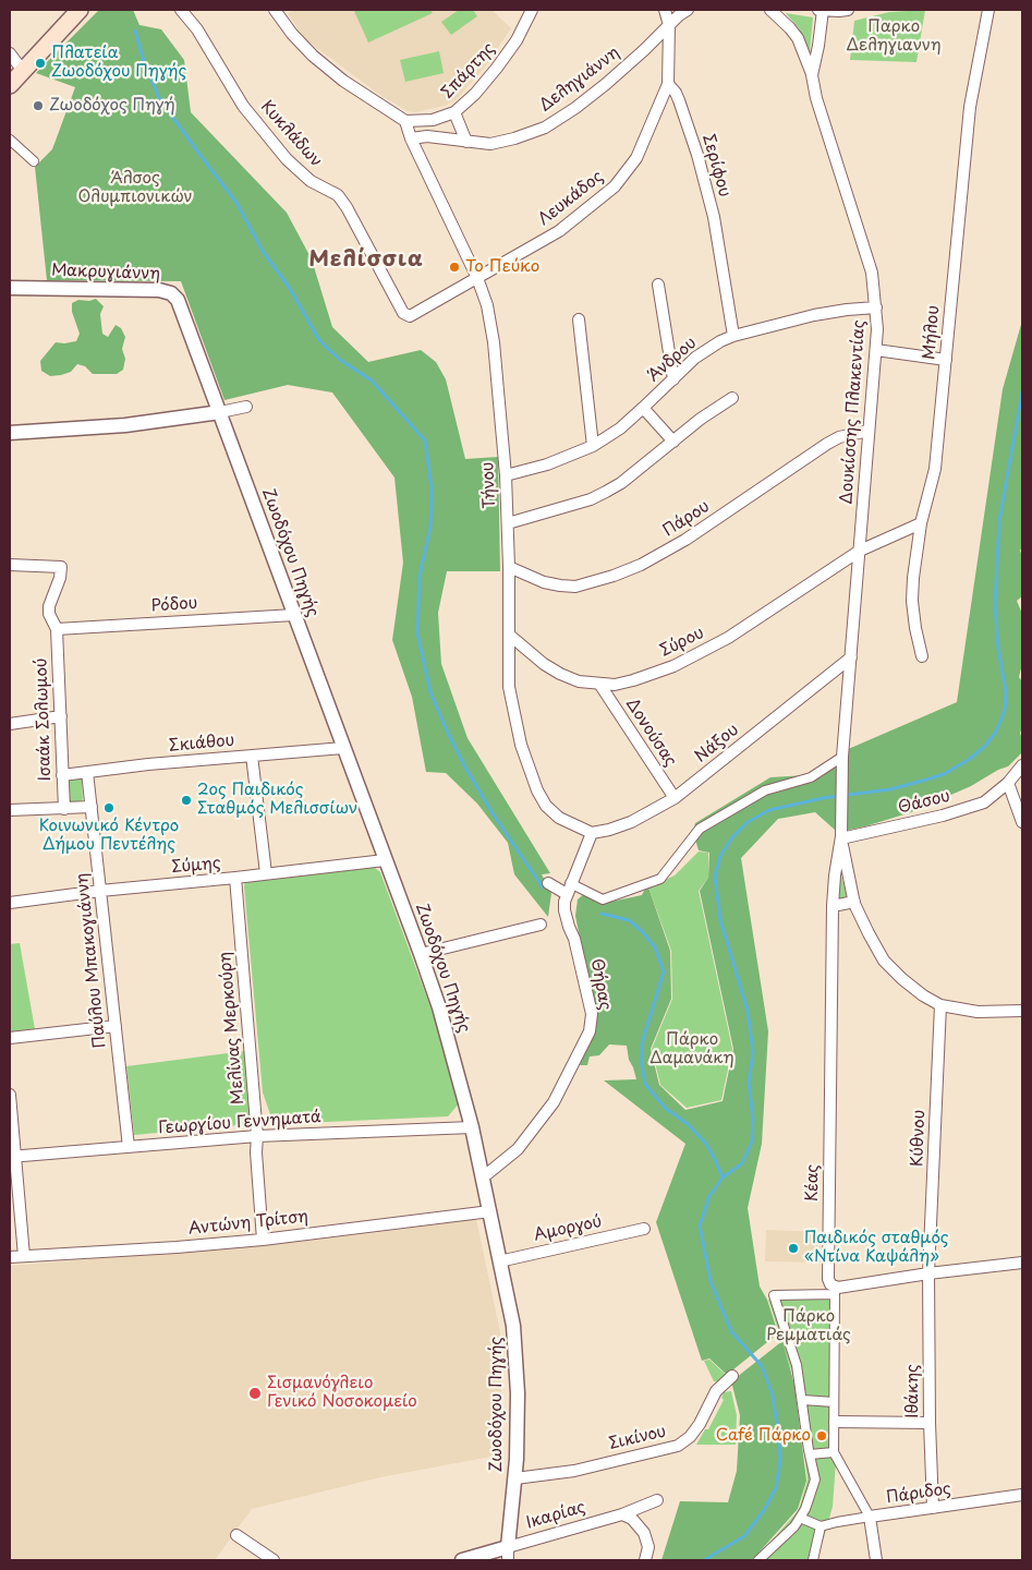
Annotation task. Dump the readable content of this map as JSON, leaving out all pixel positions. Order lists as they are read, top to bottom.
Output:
{
  "streets": {
    "street": [
      "Σπάρτης",
      "Δεληγιάννη",
      "Κυκλάδων",
      "Σερίφου",
      "Λευκάδος",
      "Μακρυγιάννη",
      "Μήλου",
      "Άνδρου",
      "Δουκίσσης Πλακεντίας",
      "Τήνου",
      "Πάρου",
      "Ζωοδόχου Πηγής",
      "Ρόδου",
      "Σύρου",
      "Ισαάκ Σολωμού",
      "Δονούσας",
      "Σκιάθου",
      "Νάξου",
      "Θάσου",
      "Σύμης",
      "Παύλου Μπακογιάννη",
      "Θήρας",
      "Μελίνας Μερκούρη",
      "Γεωργίου Γεννηματά",
      "Κύθνου",
      "Κέας",
      "Αντώνη Τρίτση",
      "Αμοργού",
      "Ιθάκης",
      "Σικίνου",
      "Πάριδος",
      "Ικαρίας"
    ]
  },
  "crossings": [
    ["Σπάρτης", "Τήνου"],
    ["Δεληγιάννη", "Τήνου"],
    ["Κυκλάδων", "Λευκάδος"],
    ["Κυκλάδων", "Τήνου"],
    ["Σερίφου", "Λευκάδος"],
    ["Σερίφου", "Άνδρου"],
    ["Λευκάδος", "Τήνου"],
    ["Μακρυγιάννη", "Ζωοδόχου Πηγής"],
    ["Μήλου", "Σύρου"],
    ["Άνδρου", "Δουκίσσης Πλακεντίας"],
    ["Άνδρου", "Τήνου"],
    ["Δουκίσσης Πλακεντίας", "Πάρου"],
    ["Δουκίσσης Πλακεντίας", "Σύρου"],
    ["Δουκίσσης Πλακεντίας", "Νάξου"],
    ["Δουκίσσης Πλακεντίας", "Θάσου"],
    ["Δουκίσσης Πλακεντίας", "Κέας"],
    ["Τήνου", "Πάρου"],
    ["Τήνου", "Σύρου"],
    ["Τήνου", "Νάξου"],
    ["Τήνου", "Θήρας"],
    ["Ζωοδόχου Πηγής", "Ρόδου"],
    ["Ζωοδόχου Πηγής", "Σκιάθου"],
    ["Ζωοδόχου Πηγής", "Σύμης"],
    ["Ζωοδόχου Πηγής", "Θήρας"],
    ["Ζωοδόχου Πηγής", "Γεωργίου Γεννηματά"],
    ["Ζωοδόχου Πηγής", "Αντώνη Τρίτση"],
    ["Ζωοδόχου Πηγής", "Αμοργού"],
    ["Ζωοδόχου Πηγής", "Σικίνου"],
    ["Ζωοδόχου Πηγής", "Ικαρίας"],
    ["Ρόδου", "Ισαάκ Σολωμού"],
    ["Σύρου", "Δονούσας"],
    ["Ισαάκ Σολωμού", "Σκιάθου"],
    ["Δονούσας", "Νάξου"],
    ["Σκιάθου", "Παύλου Μπακογιάννη"],
    ["Νάξου", "Θήρας"],
    ["Θάσου", "Κέας"],
    ["Σύμης", "Παύλου Μπακογιάννη"],
    ["Σύμης", "Μελίνας Μερκούρη"],
    ["Παύλου Μπακογιάννη", "Γεωργίου Γεννηματά"],
    ["Μελίνας Μερκούρη", "Γεωργίου Γεννηματά"],
    ["Μελίνας Μερκούρη", "Αντώνη Τρίτση"],
    ["Κύθνου", "Ιθάκης"],
    ["Ιθάκης", "Πάριδος"]
  ],
  "districts": ["Μελίσσια"],
  "parks": [
    "Παρκο Δεληγιαννη",
    "Άλσος Ολυμπιονικών",
    "Πάρκο Δαμανάκη",
    "Πάρκο Ρεμματιάς"
  ],
  "places": [
    "Πλατεία Ζωοδόχου Πηγής",
    "Ζωοδόχος Πηγή",
    "Το Πεύκο",
    "2ος Παιδικός Σταθμός Μελισσίων",
    "Κοινωνικό Κέντρο Δήμου Πεντέλης",
    "Παιδικός σταθμός «Ντίνα Καψάλη»",
    "Σισμανόγλειο Γενικό Νοσοκομείο",
    "Café Πάρκο"
  ]
}
